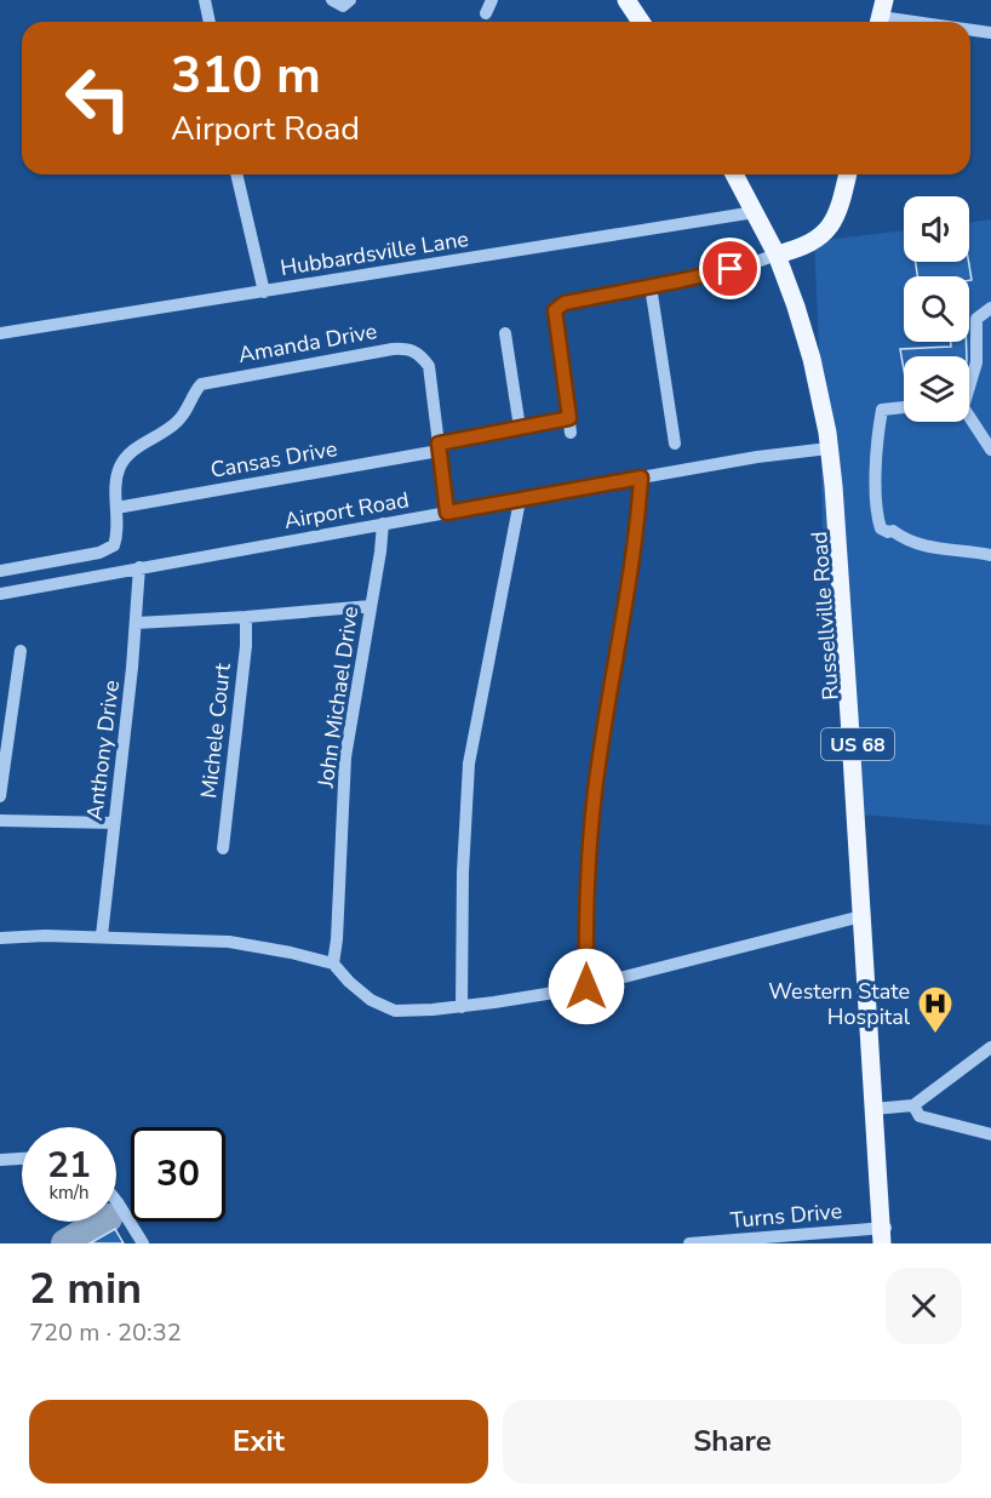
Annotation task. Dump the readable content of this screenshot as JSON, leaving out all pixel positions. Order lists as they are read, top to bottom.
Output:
{
  "streets": {
    "main road": ["Russellville Road", "US 68"],
    "street": [
      "Hubbardsville Lane",
      "Amanda Drive",
      "Cansas Drive",
      "Airport Road",
      "John Michael Drive",
      "Michele Court",
      "Anthony Drive",
      "Turns Drive"
    ]
  },
  "crossings": [
    ["Hubbardsville Lane", "US 68"],
    ["Amanda Drive", "Cansas Drive"],
    ["Amanda Drive", "Airport Road"],
    ["Airport Road", "Russellville Road"],
    ["Airport Road", "John Michael Drive"],
    ["Airport Road", "Anthony Drive"],
    ["Russellville Road", "US 68"],
    ["Russellville Road", "Turns Drive"]
  ],
  "places": {
    "hospital": ["Western State Hospital"]
  },
  "page": {
    "turn": ["310 m", "Airport Road"],
    "speed": "21 km/h",
    "limit": "30",
    "heading": ["2 min", "720 m · 20:32"],
    "buttons": ["Exit", "Share"]
  }
}
